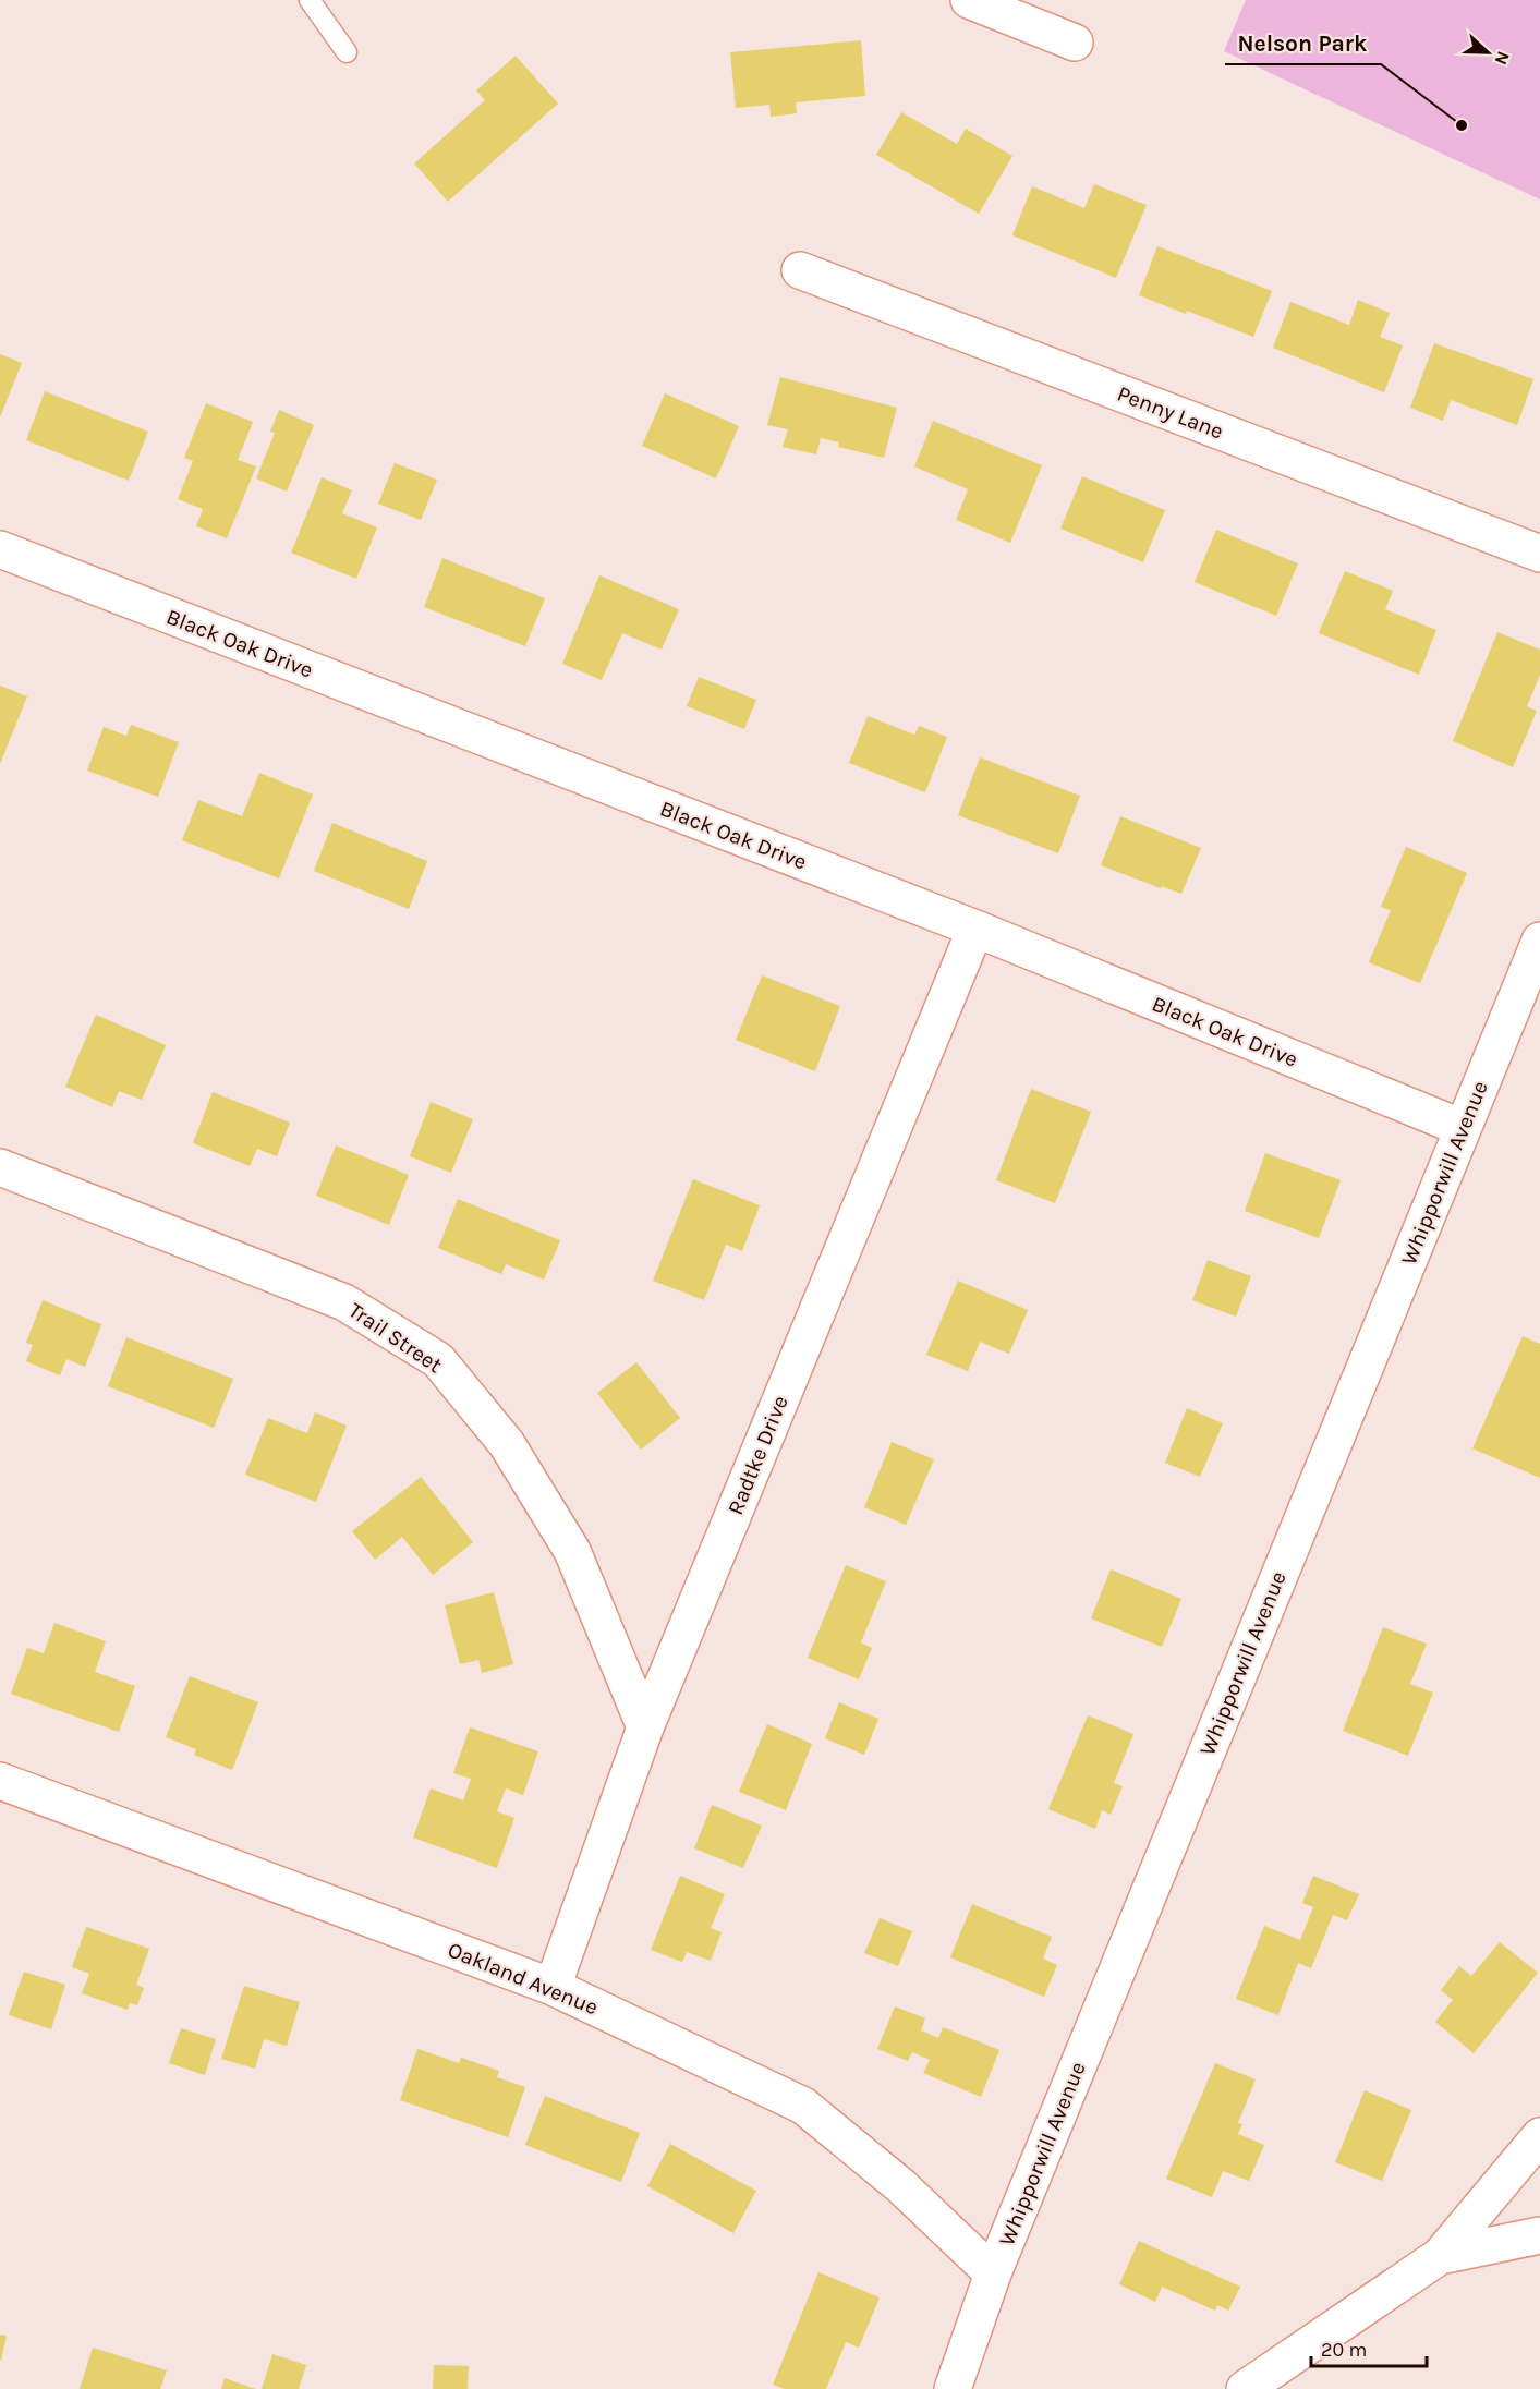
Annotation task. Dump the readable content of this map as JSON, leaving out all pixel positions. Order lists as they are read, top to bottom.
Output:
{
  "streets": {
    "street": [
      "Penny Lane",
      "Black Oak Drive",
      "Whipporwill Avenue",
      "Trail Street",
      "Radtke Drive",
      "Oakland Avenue"
    ]
  },
  "crossings": [
    ["Black Oak Drive", "Whipporwill Avenue"],
    ["Black Oak Drive", "Radtke Drive"],
    ["Whipporwill Avenue", "Oakland Avenue"],
    ["Trail Street", "Radtke Drive"],
    ["Radtke Drive", "Oakland Avenue"]
  ],
  "places": ["Nelson Park"],
  "scale_bar": "20 m",
  "north": "right"
}
